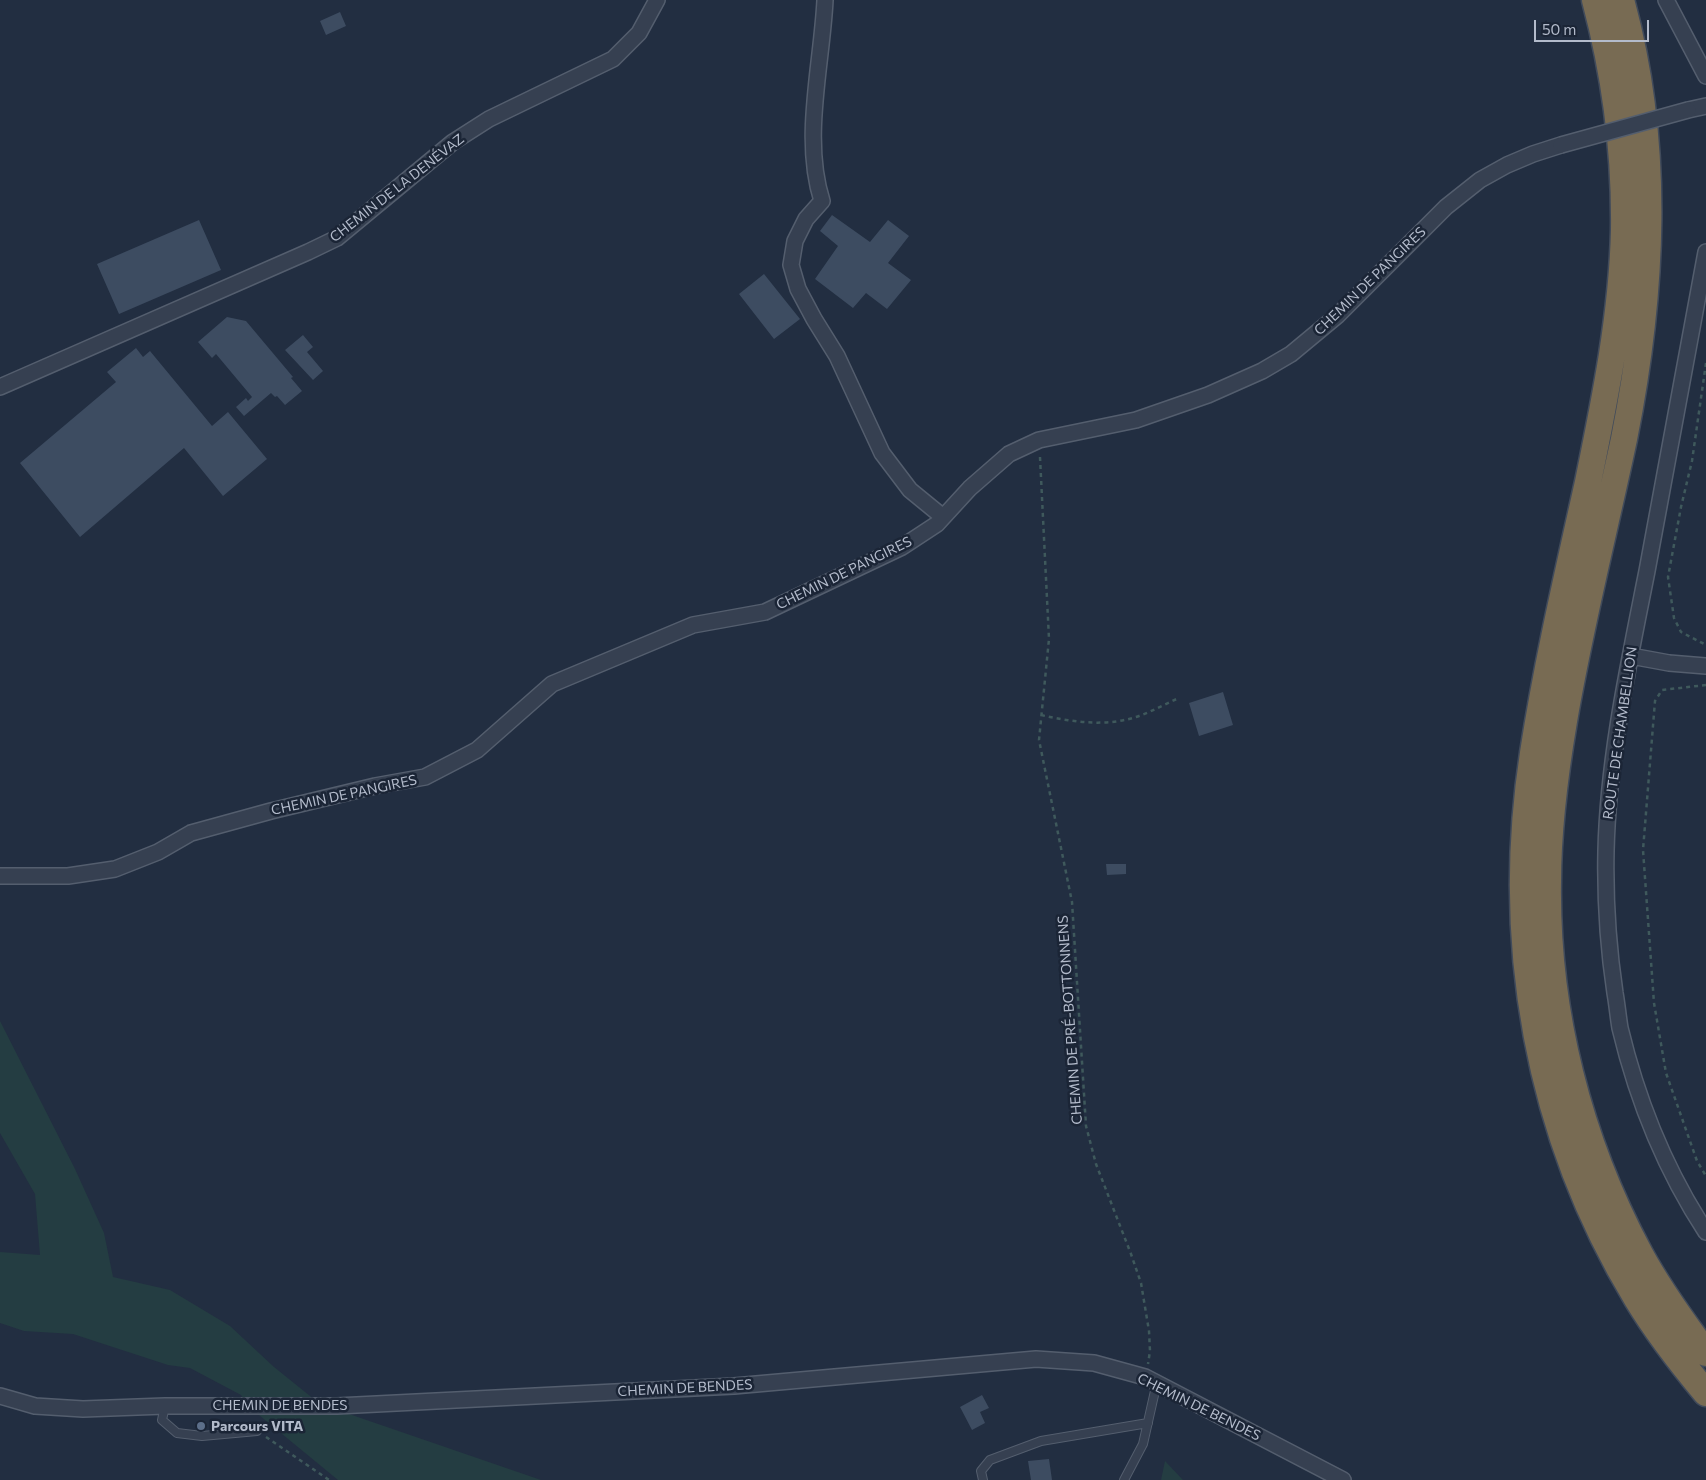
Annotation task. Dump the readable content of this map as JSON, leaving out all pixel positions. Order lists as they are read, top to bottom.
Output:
{
  "streets": {
    "street": [
      "CHEMIN DE LA DENÉVAZ",
      "CHEMIN DE PANGIRES",
      "ROUTE DE CHAMBELLION",
      "CHEMIN DE BENDES"
    ],
    "path": ["CHEMIN DE PRÉ-BOTTONNENS"]
  },
  "crossings": [
    ["CHEMIN DE PANGIRES", "CHEMIN DE PRÉ-BOTTONNENS"],
    ["CHEMIN DE PRÉ-BOTTONNENS", "CHEMIN DE BENDES"]
  ],
  "places": ["Parcours VITA"],
  "scale_bar": "50 m"
}
